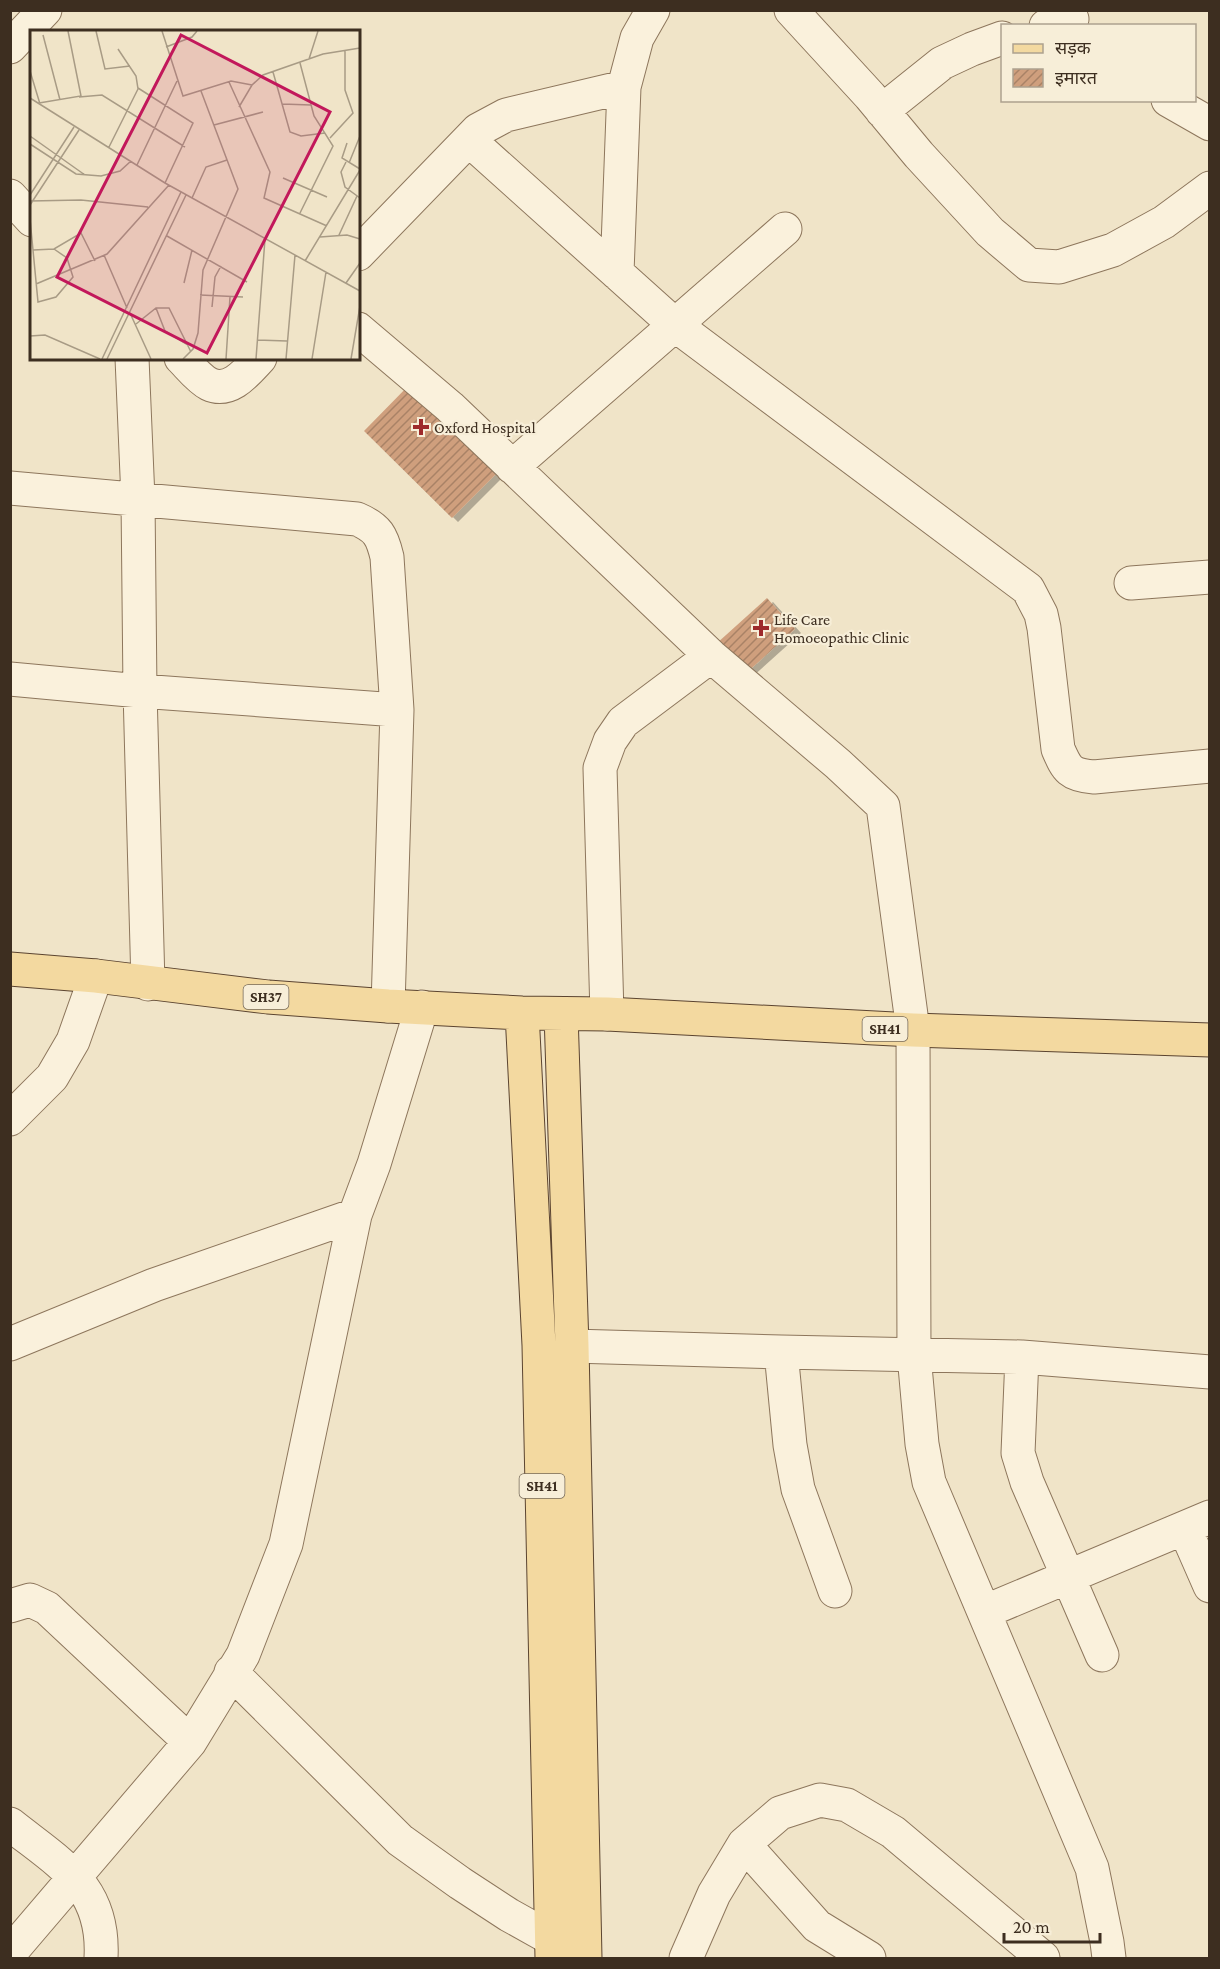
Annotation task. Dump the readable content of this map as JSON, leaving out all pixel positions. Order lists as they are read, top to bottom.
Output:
{
  "streets": {
    "main road": ["SH37", "SH41"]
  },
  "crossings": [
    ["SH37", "SH41"]
  ],
  "places": {
    "health": ["Oxford Hospital", "Life Care Homoeopathic Clinic"]
  },
  "legend": ["सड़क", "इमारत"],
  "scale_bar": "20 m"
}
